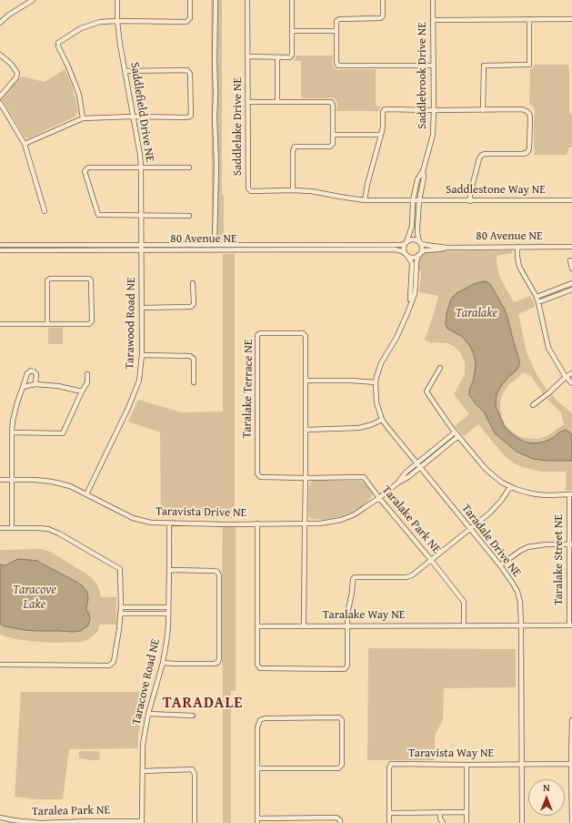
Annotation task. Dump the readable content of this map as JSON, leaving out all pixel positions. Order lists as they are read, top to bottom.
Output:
{
  "streets": {
    "street": [
      "Saddlebrook Drive NE",
      "Saddlefield Drive NE",
      "Saddlelake Drive NE",
      "Saddlestone Way NE",
      "80 Avenue NE",
      "Tarawood Road NE",
      "Taralake Terrace NE",
      "Taravista Drive NE",
      "Taralake Park NE",
      "Taradale Drive NE",
      "Taralake Street NE",
      "Taralake Way NE",
      "Taracove Road NE",
      "Taravista Way NE",
      "Taralea Park NE"
    ]
  },
  "crossings": [
    ["Saddlebrook Drive NE", "Saddlelake Drive NE"],
    ["Saddlebrook Drive NE", "Saddlestone Way NE"],
    ["Saddlebrook Drive NE", "80 Avenue NE"],
    ["Saddlebrook Drive NE", "Taradale Drive NE"],
    ["Saddlefield Drive NE", "80 Avenue NE"],
    ["Saddlefield Drive NE", "Tarawood Road NE"],
    ["Saddlelake Drive NE", "Saddlestone Way NE"],
    ["80 Avenue NE", "Tarawood Road NE"],
    ["80 Avenue NE", "Taradale Drive NE"],
    ["Tarawood Road NE", "Taravista Drive NE"],
    ["Taralake Terrace NE", "Taravista Drive NE"],
    ["Taralake Terrace NE", "Taralake Park NE"],
    ["Taralake Terrace NE", "Taralake Way NE"],
    ["Taravista Drive NE", "Taralake Park NE"],
    ["Taravista Drive NE", "Taradale Drive NE"],
    ["Taravista Drive NE", "Taracove Road NE"],
    ["Taralake Park NE", "Taralake Way NE"],
    ["Taradale Drive NE", "Taralake Way NE"],
    ["Taradale Drive NE", "Taravista Way NE"],
    ["Taralake Street NE", "Taralake Way NE"],
    ["Taracove Road NE", "Taralea Park NE"]
  ],
  "districts": ["TARADALE"],
  "water": ["Taralake", "Taracove Lake"],
  "north": "top"
}
